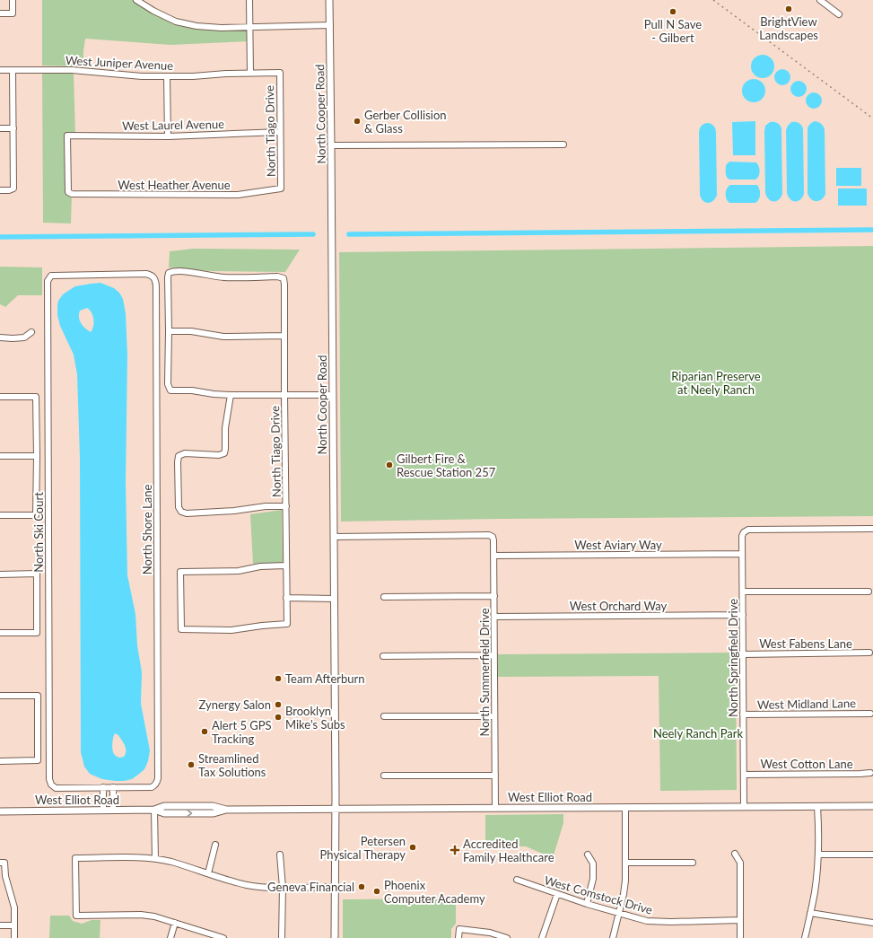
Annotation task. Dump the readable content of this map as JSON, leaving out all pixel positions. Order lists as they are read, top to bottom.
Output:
{
  "streets": {
    "main road": ["North Cooper Road", "West Elliot Road"],
    "street": [
      "West Juniper Avenue",
      "West Laurel Avenue",
      "North Tiago Drive",
      "West Heather Avenue",
      "North Shore Lane",
      "North Ski Court",
      "West Aviary Way",
      "West Orchard Way",
      "West Fabens Lane",
      "North Springfield Drive",
      "North Summerfield Drive",
      "West Midland Lane",
      "West Cotton Lane",
      "West Comstock Drive"
    ]
  },
  "crossings": [
    ["West Juniper Avenue", "North Tiago Drive"],
    ["North Cooper Road", "North Summerfield Drive"],
    ["North Cooper Road", "West Elliot Road"],
    ["West Laurel Avenue", "North Tiago Drive"],
    ["West Laurel Avenue", "West Heather Avenue"],
    ["North Tiago Drive", "West Heather Avenue"],
    ["North Shore Lane", "North Ski Court"],
    ["West Aviary Way", "North Springfield Drive"],
    ["West Aviary Way", "North Summerfield Drive"],
    ["West Orchard Way", "North Springfield Drive"],
    ["West Orchard Way", "North Summerfield Drive"],
    ["West Fabens Lane", "North Springfield Drive"],
    ["North Springfield Drive", "West Midland Lane"],
    ["North Springfield Drive", "West Cotton Lane"],
    ["North Springfield Drive", "West Elliot Road"],
    ["North Summerfield Drive", "West Elliot Road"]
  ],
  "parks": ["Riparian Preserve at Neely Ranch", "Neely Ranch Park"],
  "places": {
    "other": [
      "BrightView Landscapes",
      "Pull N Save - Gilbert",
      "Gerber Collision & Glass",
      "Gilbert Fire & Rescue Station 257",
      "Team Afterburn",
      "Zynergy Salon",
      "Brooklyn Mike's Subs",
      "Alert 5 GPS Tracking",
      "Streamlined Tax Solutions",
      "Petersen Physical Therapy",
      "Geneva Financial",
      "Phoenix Computer Academy"
    ],
    "health": ["Accredited Family Healthcare"]
  }
}
